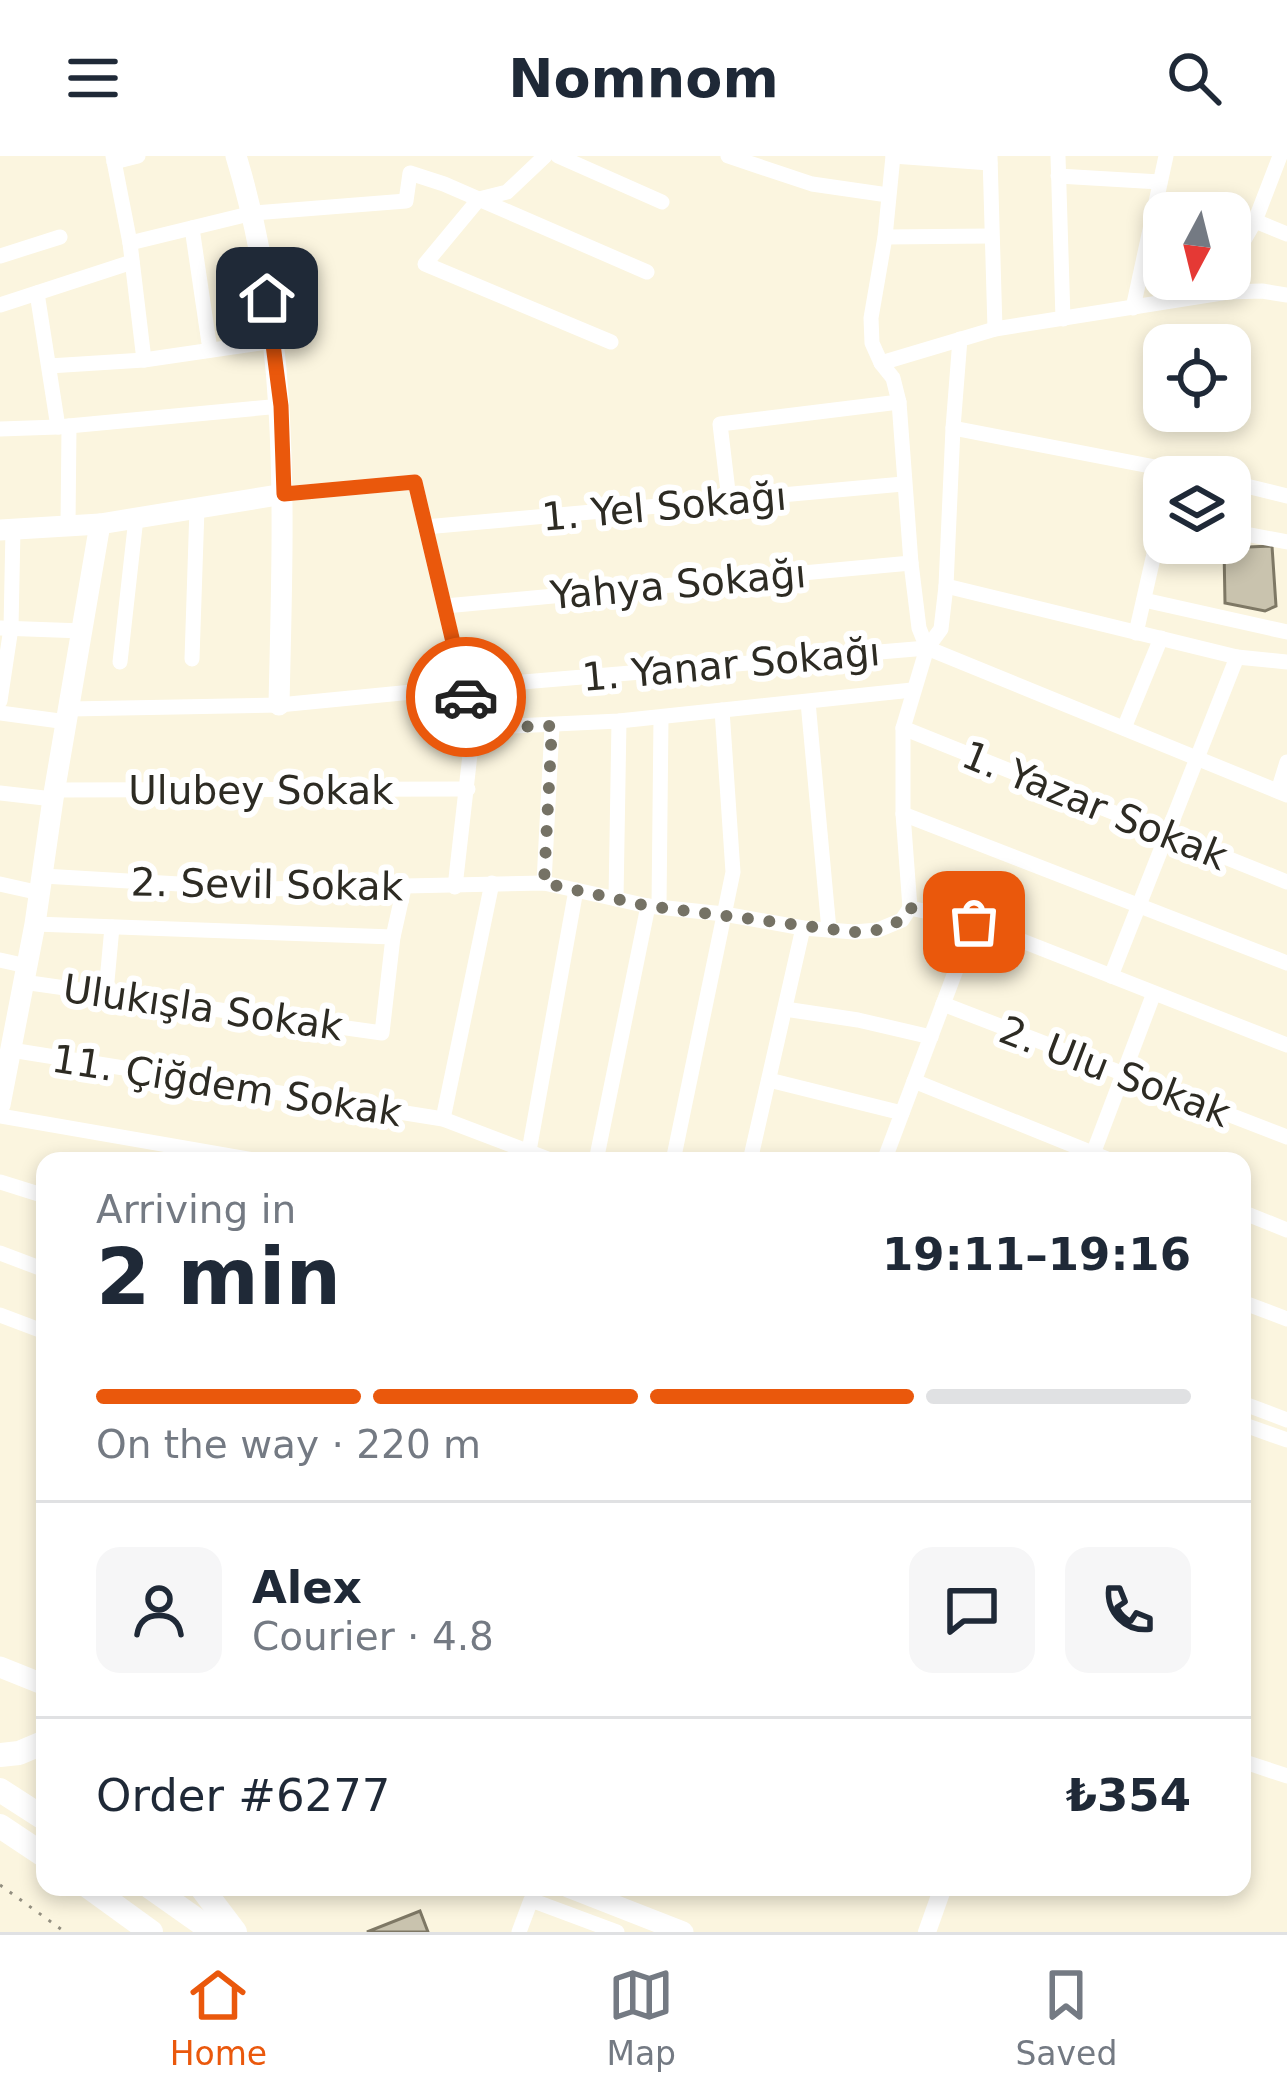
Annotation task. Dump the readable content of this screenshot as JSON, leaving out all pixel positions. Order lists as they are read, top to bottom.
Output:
{
  "streets": {
    "street": [
      "1. Yel Sokağı",
      "Yahya Sokağı",
      "1. Yanar Sokağı",
      "Ulubey Sokak",
      "1. Yazar Sokak",
      "2. Sevil Sokak",
      "Ulukışla Sokak",
      "2. Ulu Sokak",
      "11. Çiğdem Sokak"
    ]
  },
  "north": "bottom",
  "page": {
    "header": "Nomnom",
    "heading": ["2 min", "Arriving in", "19:11–19:16"],
    "panel": [
      "Alex",
      "Courier · 4.8",
      "Order #6277",
      "₺354"
    ],
    "bar": "On the way · 220 m",
    "tabs": ["Home", "Map", "Saved"]
  }
}
